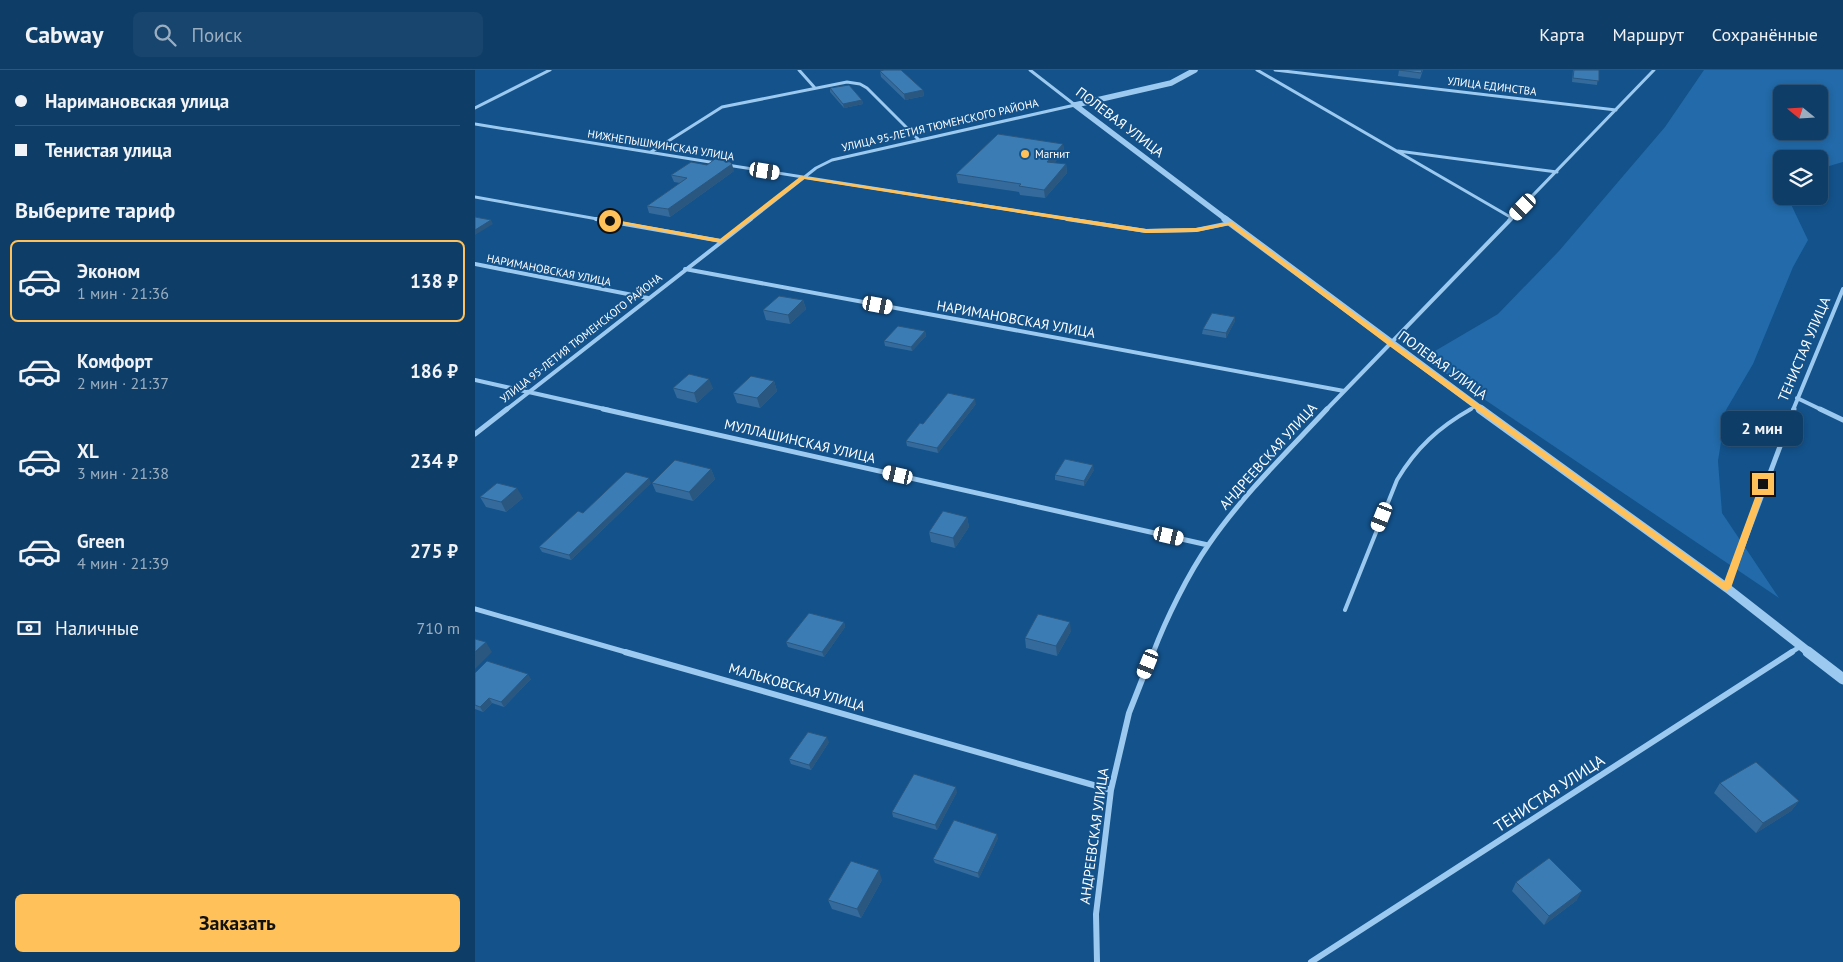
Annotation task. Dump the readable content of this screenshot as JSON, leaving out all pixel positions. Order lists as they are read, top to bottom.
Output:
{
  "streets": {
    "street": [
      "УЛИЦА ЕДИНСТВА",
      "ПОЛЕВАЯ УЛИЦА",
      "УЛИЦА 95-ЛЕТИЯ ТЮМЕНСКОГО РАЙОНА",
      "НИЖНЕПЫШМИНСКАЯ УЛИЦА",
      "НАРИМАНОВСКАЯ УЛИЦА",
      "ТЕНИСТАЯ УЛИЦА",
      "МУЛЛАШИНСКАЯ УЛИЦА",
      "АНДРЕЕВСКАЯ УЛИЦА",
      "МАЛЬКОВСКАЯ УЛИЦА"
    ]
  },
  "crossings": [
    ["УЛИЦА ЕДИНСТВА", "АНДРЕЕВСКАЯ УЛИЦА"],
    ["ПОЛЕВАЯ УЛИЦА", "УЛИЦА 95-ЛЕТИЯ ТЮМЕНСКОГО РАЙОНА"],
    ["ПОЛЕВАЯ УЛИЦА", "НИЖНЕПЫШМИНСКАЯ УЛИЦА"],
    ["ПОЛЕВАЯ УЛИЦА", "ТЕНИСТАЯ УЛИЦА"],
    ["ПОЛЕВАЯ УЛИЦА", "АНДРЕЕВСКАЯ УЛИЦА"],
    ["УЛИЦА 95-ЛЕТИЯ ТЮМЕНСКОГО РАЙОНА", "НИЖНЕПЫШМИНСКАЯ УЛИЦА"],
    ["УЛИЦА 95-ЛЕТИЯ ТЮМЕНСКОГО РАЙОНА", "НАРИМАНОВСКАЯ УЛИЦА"],
    ["УЛИЦА 95-ЛЕТИЯ ТЮМЕНСКОГО РАЙОНА", "МУЛЛАШИНСКАЯ УЛИЦА"],
    ["НАРИМАНОВСКАЯ УЛИЦА", "АНДРЕЕВСКАЯ УЛИЦА"],
    ["МУЛЛАШИНСКАЯ УЛИЦА", "АНДРЕЕВСКАЯ УЛИЦА"],
    ["АНДРЕЕВСКАЯ УЛИЦА", "МАЛЬКОВСКАЯ УЛИЦА"]
  ],
  "places": ["Магнит"],
  "north": "left",
  "page": {
    "header": "Cabway",
    "search": "Поиск",
    "nav": ["Карта", "Маршрут", "Сохранённые"],
    "banner": ["Наримановская улица", "Тенистая улица"],
    "heading": "Выберите тариф",
    "list": [
      {
        "name": "Эконом",
        "note": "1 мин · 21:36",
        "value": "138 ₽"
      },
      {
        "name": "Комфорт",
        "note": "2 мин · 21:37",
        "value": "186 ₽"
      },
      {
        "name": "XL",
        "note": "3 мин · 21:38",
        "value": "234 ₽"
      },
      {
        "name": "Green",
        "note": "4 мин · 21:39",
        "value": "275 ₽"
      }
    ],
    "bubble": "2 мин",
    "pay": ["Наличные", "710 m"],
    "buttons": "Заказать"
  }
}
